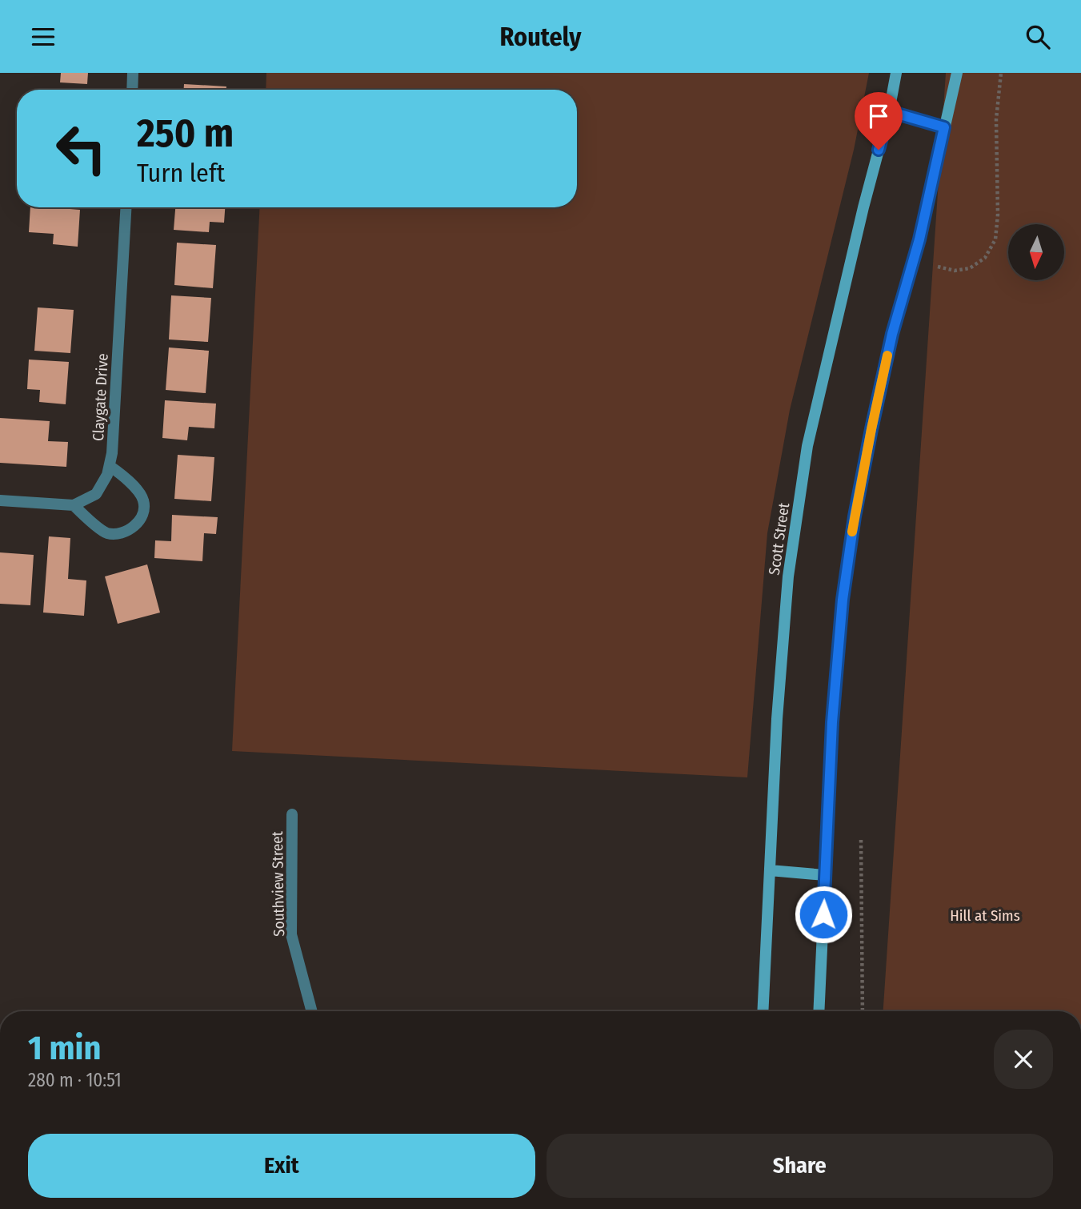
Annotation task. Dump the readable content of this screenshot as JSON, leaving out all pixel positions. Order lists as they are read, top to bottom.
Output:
{
  "streets": {
    "main road": ["Scott Street"],
    "street": ["Claygate Drive", "Southview Street"]
  },
  "parks": ["Hill at Sims"],
  "north": "bottom",
  "page": {
    "header": "Routely",
    "turn": ["250 m", "Turn left"],
    "heading": ["1 min", "280 m · 10:51"],
    "buttons": ["Exit", "Share"]
  }
}
